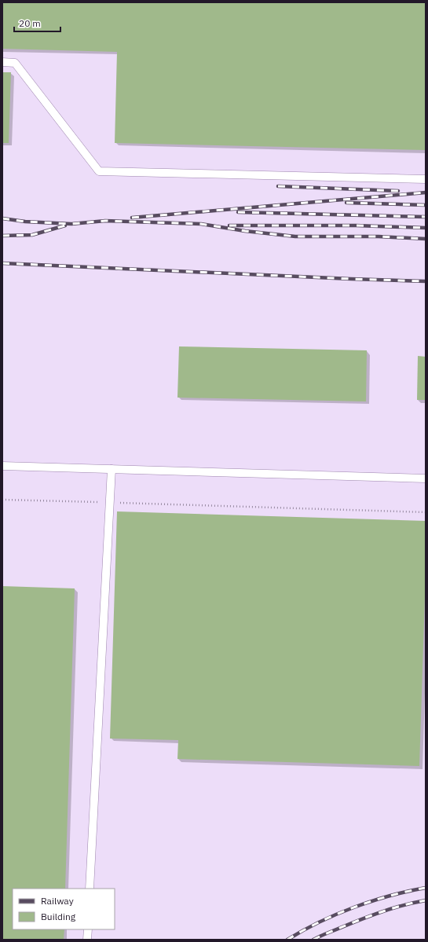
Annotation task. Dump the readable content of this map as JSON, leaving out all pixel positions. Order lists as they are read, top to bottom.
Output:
{
  "legend": ["Railway", "Building"],
  "scale_bar": "20 m"
}
